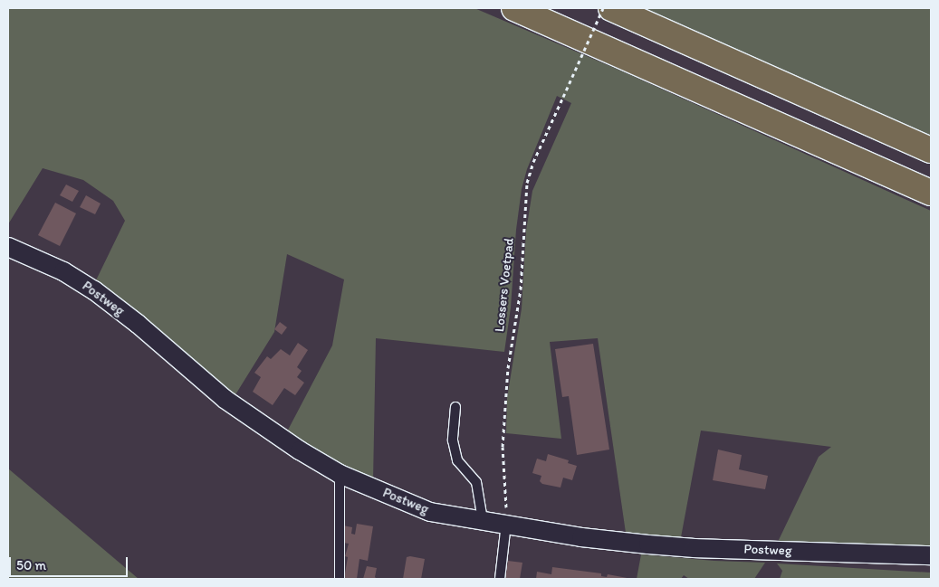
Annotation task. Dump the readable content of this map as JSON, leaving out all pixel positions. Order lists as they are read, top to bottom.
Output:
{
  "streets": {
    "street": ["Postweg"],
    "path": ["Lossers Voetpad"]
  },
  "crossings": [
    ["Lossers Voetpad", "Postweg"]
  ],
  "scale_bar": "50 m"
}
